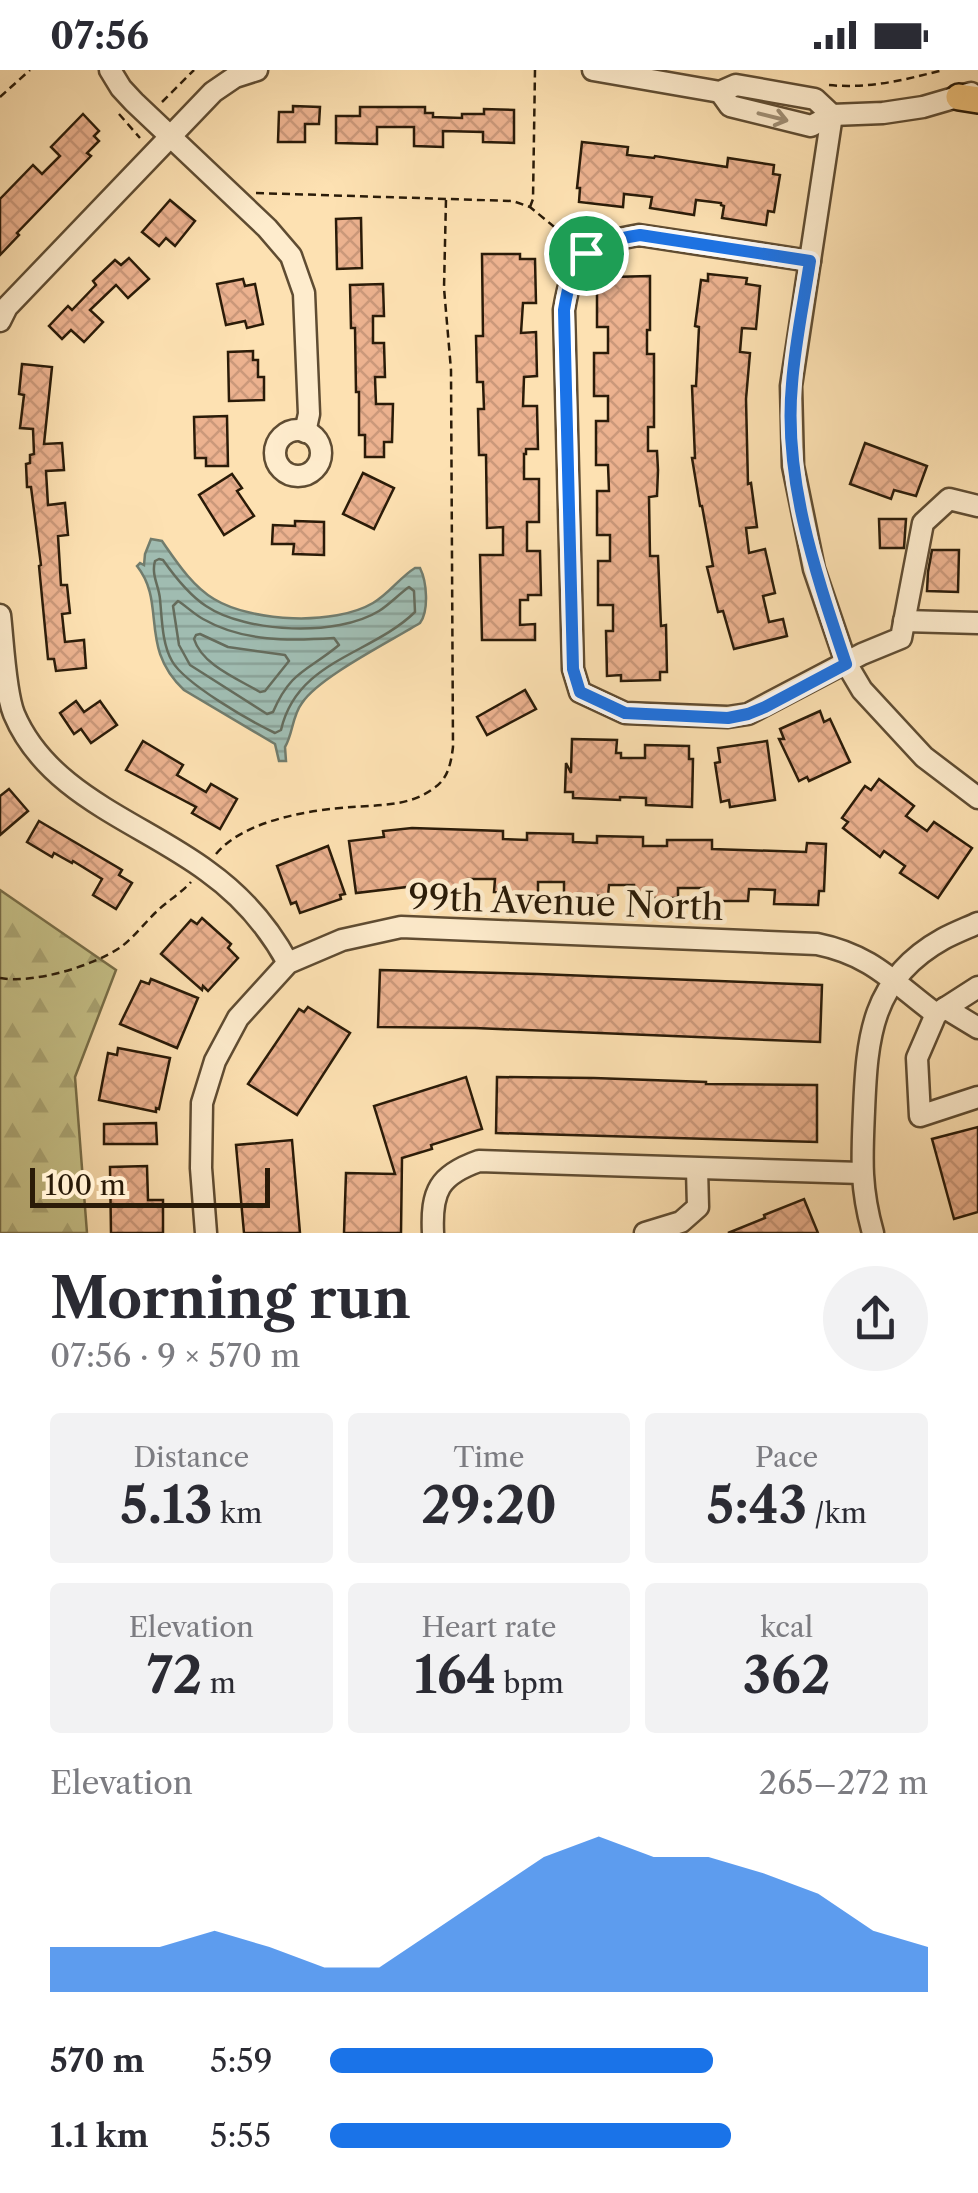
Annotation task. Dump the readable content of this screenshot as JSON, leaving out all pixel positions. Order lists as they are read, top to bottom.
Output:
{
  "streets": {
    "street": ["99th Avenue North"]
  },
  "scale_bar": "100 m",
  "page": {
    "status": "07:56",
    "scale": "100 m",
    "heading": ["Morning run", "07:56 · 9 × 570 m"],
    "stats": [
      ["Distance", "5.13 km"],
      ["Time", "29:20"],
      ["Pace", "5:43 /km"],
      ["Elevation", "72 m"],
      ["Heart rate", "164 bpm"],
      ["kcal", "362"]
    ],
    "chart": ["Elevation", "265–272 m"],
    "list": [
      {
        "name": "570 m",
        "note": "5:59"
      },
      {
        "name": "1.1 km",
        "note": "5:55"
      }
    ]
  }
}
